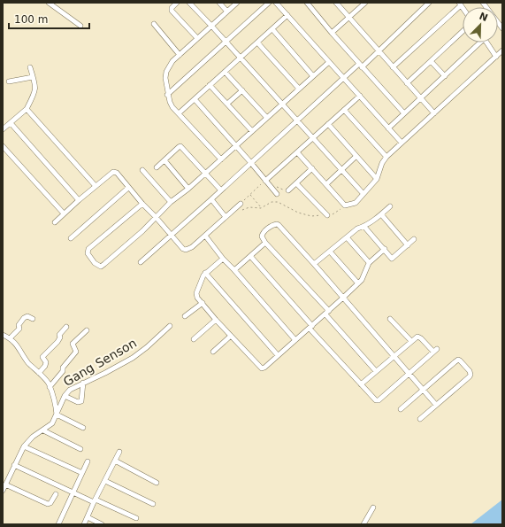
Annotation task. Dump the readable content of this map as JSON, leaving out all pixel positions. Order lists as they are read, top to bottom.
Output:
{
  "streets": {
    "street": ["Gang Senson"]
  },
  "scale_bar": "100 m",
  "north": "top right"
}
